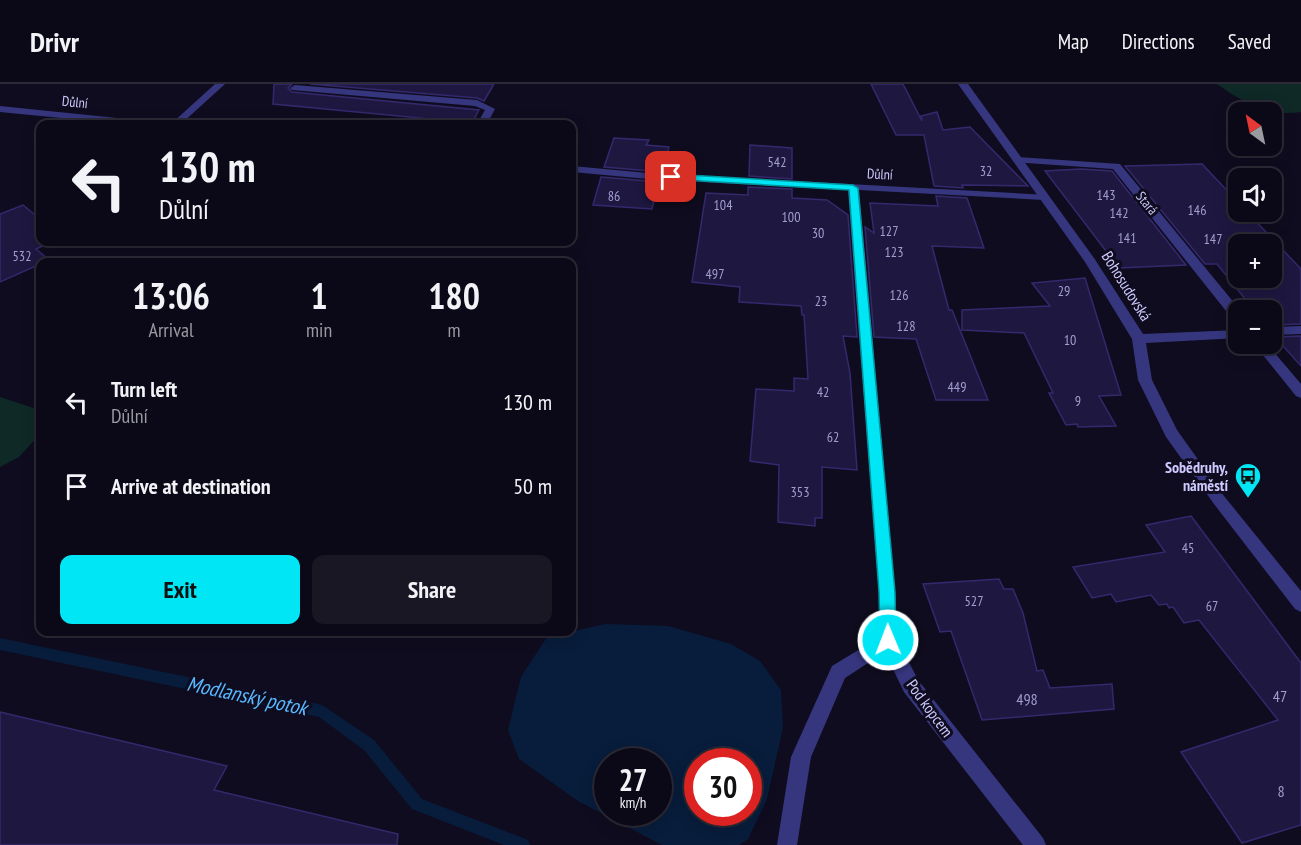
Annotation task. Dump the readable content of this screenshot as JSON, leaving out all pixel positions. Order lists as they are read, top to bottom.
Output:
{
  "streets": {
    "street": [
      "Důlní",
      "Stará",
      "Bohosudovská",
      "Pod kopcem"
    ]
  },
  "crossings": [
    ["Důlní", "Bohosudovská"],
    ["Důlní", "Pod kopcem"],
    ["Stará", "Bohosudovská"]
  ],
  "water": ["Modlanský potok"],
  "places": {
    "bus stop": ["Sobědruhy, náměstí"]
  },
  "house_numbers": [
    "542",
    "32",
    "143",
    "86",
    "104",
    "146",
    "142",
    "100",
    "127",
    "30",
    "141",
    "147",
    "123",
    "532",
    "497",
    "29",
    "126",
    "23",
    "128",
    "10",
    "449",
    "42",
    "9",
    "62",
    "353",
    "45",
    "527",
    "67",
    "47",
    "498",
    "8"
  ],
  "north": "top left",
  "page": {
    "header": "Drivr",
    "nav": ["Map", "Directions", "Saved"],
    "map_buttons": ["+", "−"],
    "turn": ["130 m", "Důlní"],
    "eta": [
      "13:06",
      "Arrival",
      "1",
      "min",
      "180",
      "m"
    ],
    "list": [
      {
        "name": "Turn left",
        "note": "Důlní",
        "value": "130 m"
      },
      {
        "name": "Arrive at destination",
        "value": "50 m"
      }
    ],
    "buttons": ["Exit", "Share"],
    "speed": "27 km/h",
    "limit": "30"
  }
}
